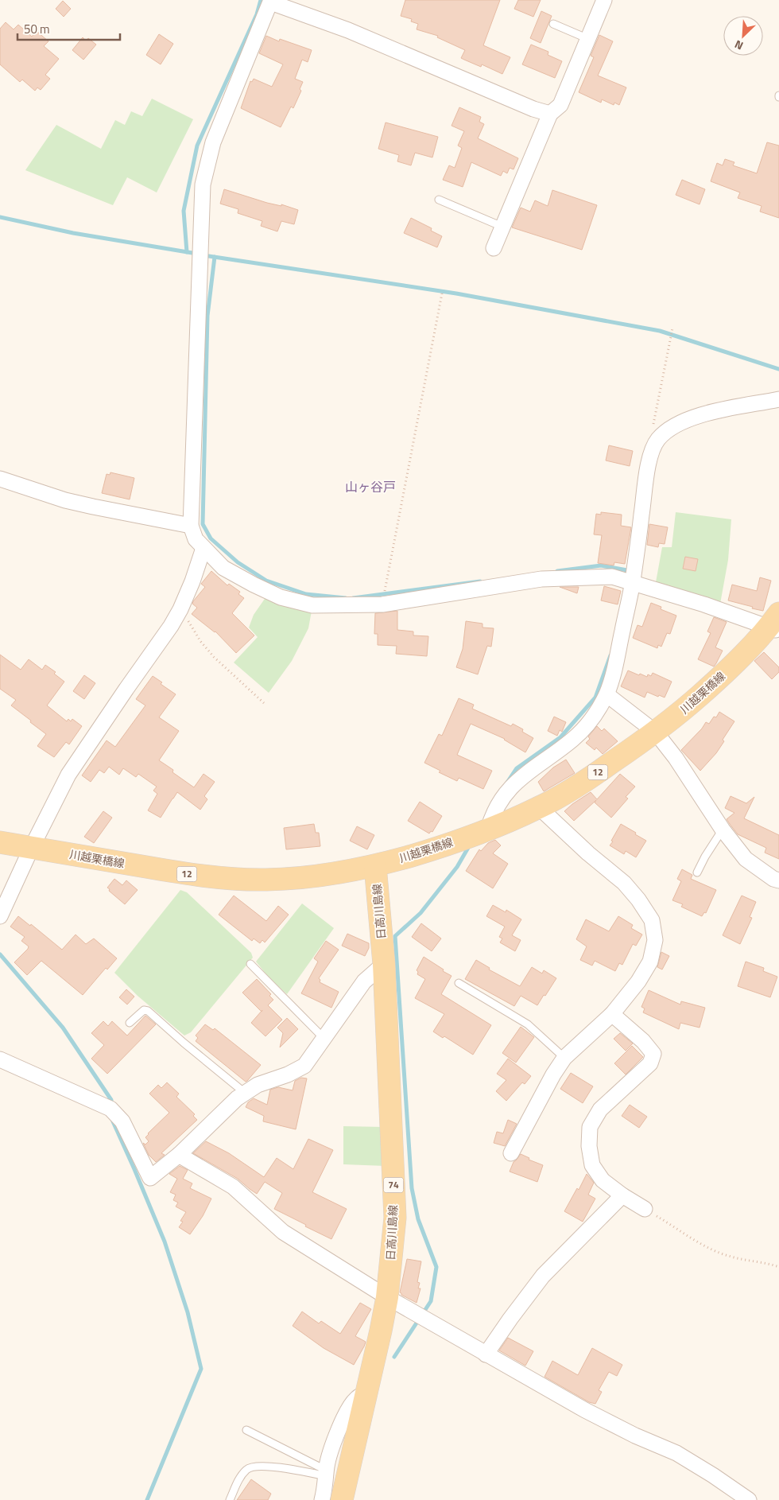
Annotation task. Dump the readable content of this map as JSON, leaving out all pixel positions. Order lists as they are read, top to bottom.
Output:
{
  "streets": {
    "main road": [
      "川越栗橋線",
      "12",
      "日高川島線",
      "74"
    ]
  },
  "crossings": [
    ["川越栗橋線", "日高川島線"]
  ],
  "districts": ["山ヶ谷戸"],
  "scale_bar": "50 m",
  "north": "bottom left"
}
